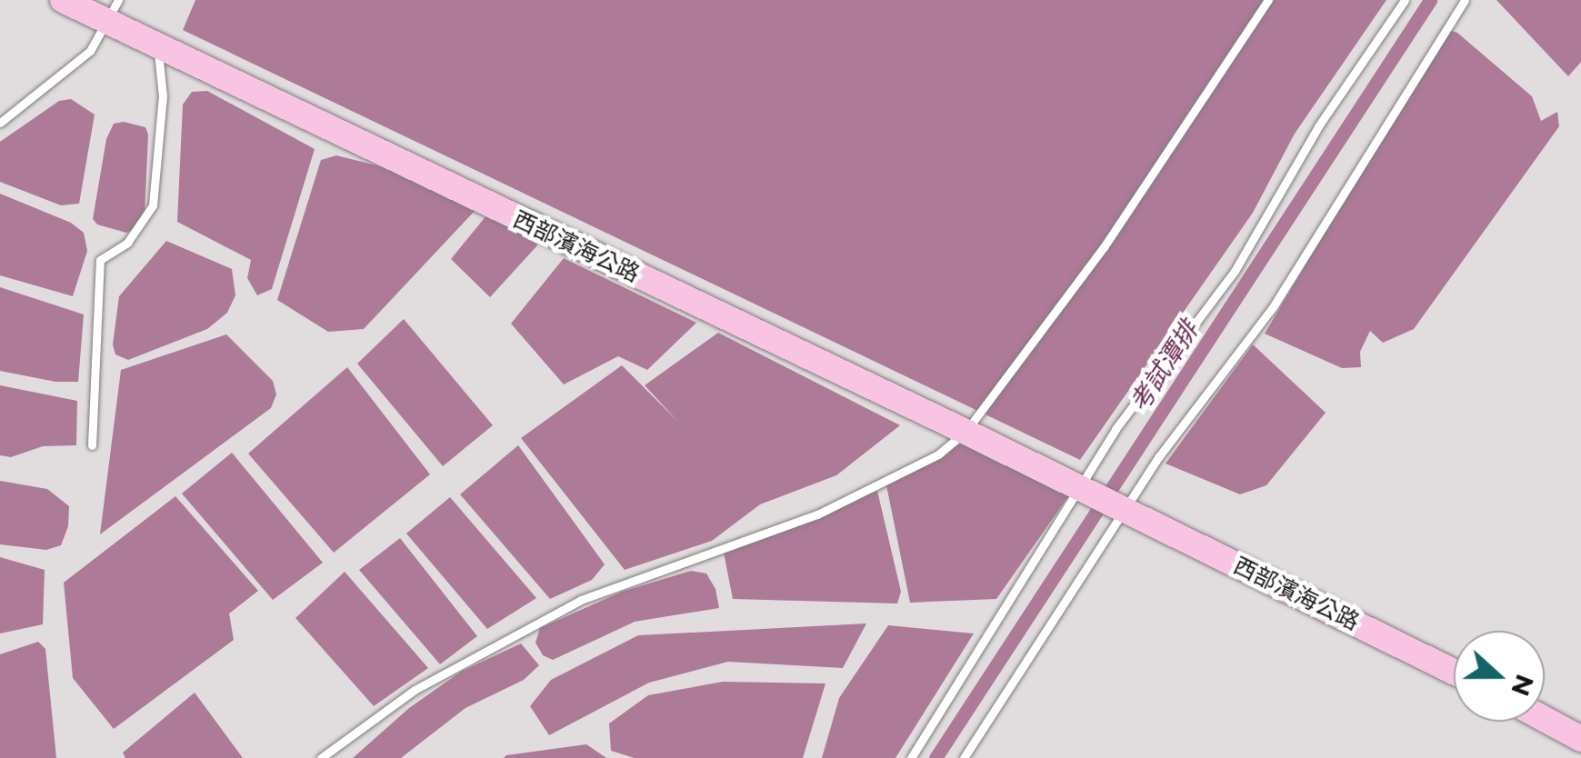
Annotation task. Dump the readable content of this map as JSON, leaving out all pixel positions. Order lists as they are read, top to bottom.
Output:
{
  "streets": {
    "main road": ["西部濱海公路"]
  },
  "water": ["考試潭排"],
  "north": "right"
}
